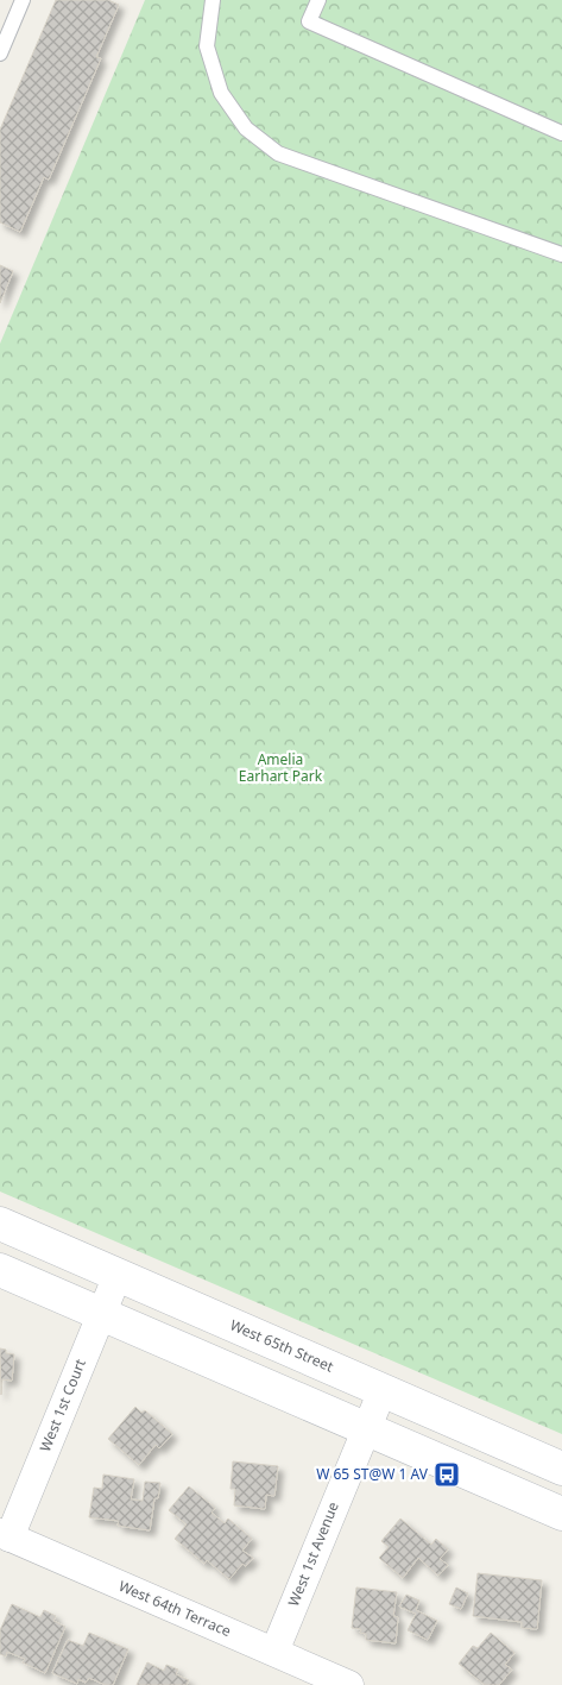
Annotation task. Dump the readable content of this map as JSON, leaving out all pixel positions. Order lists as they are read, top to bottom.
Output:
{
  "streets": {
    "main road": ["West 65th Street"],
    "street": ["West 1st Court", "West 1st Avenue", "West 64th Terrace"]
  },
  "crossings": [
    ["West 65th Street", "West 1st Court"],
    ["West 65th Street", "West 1st Avenue"],
    ["West 1st Court", "West 64th Terrace"],
    ["West 1st Avenue", "West 64th Terrace"]
  ],
  "parks": ["Amelia Earhart Park"],
  "places": {
    "bus stop": ["W 65 ST@W 1 AV"]
  }
}
